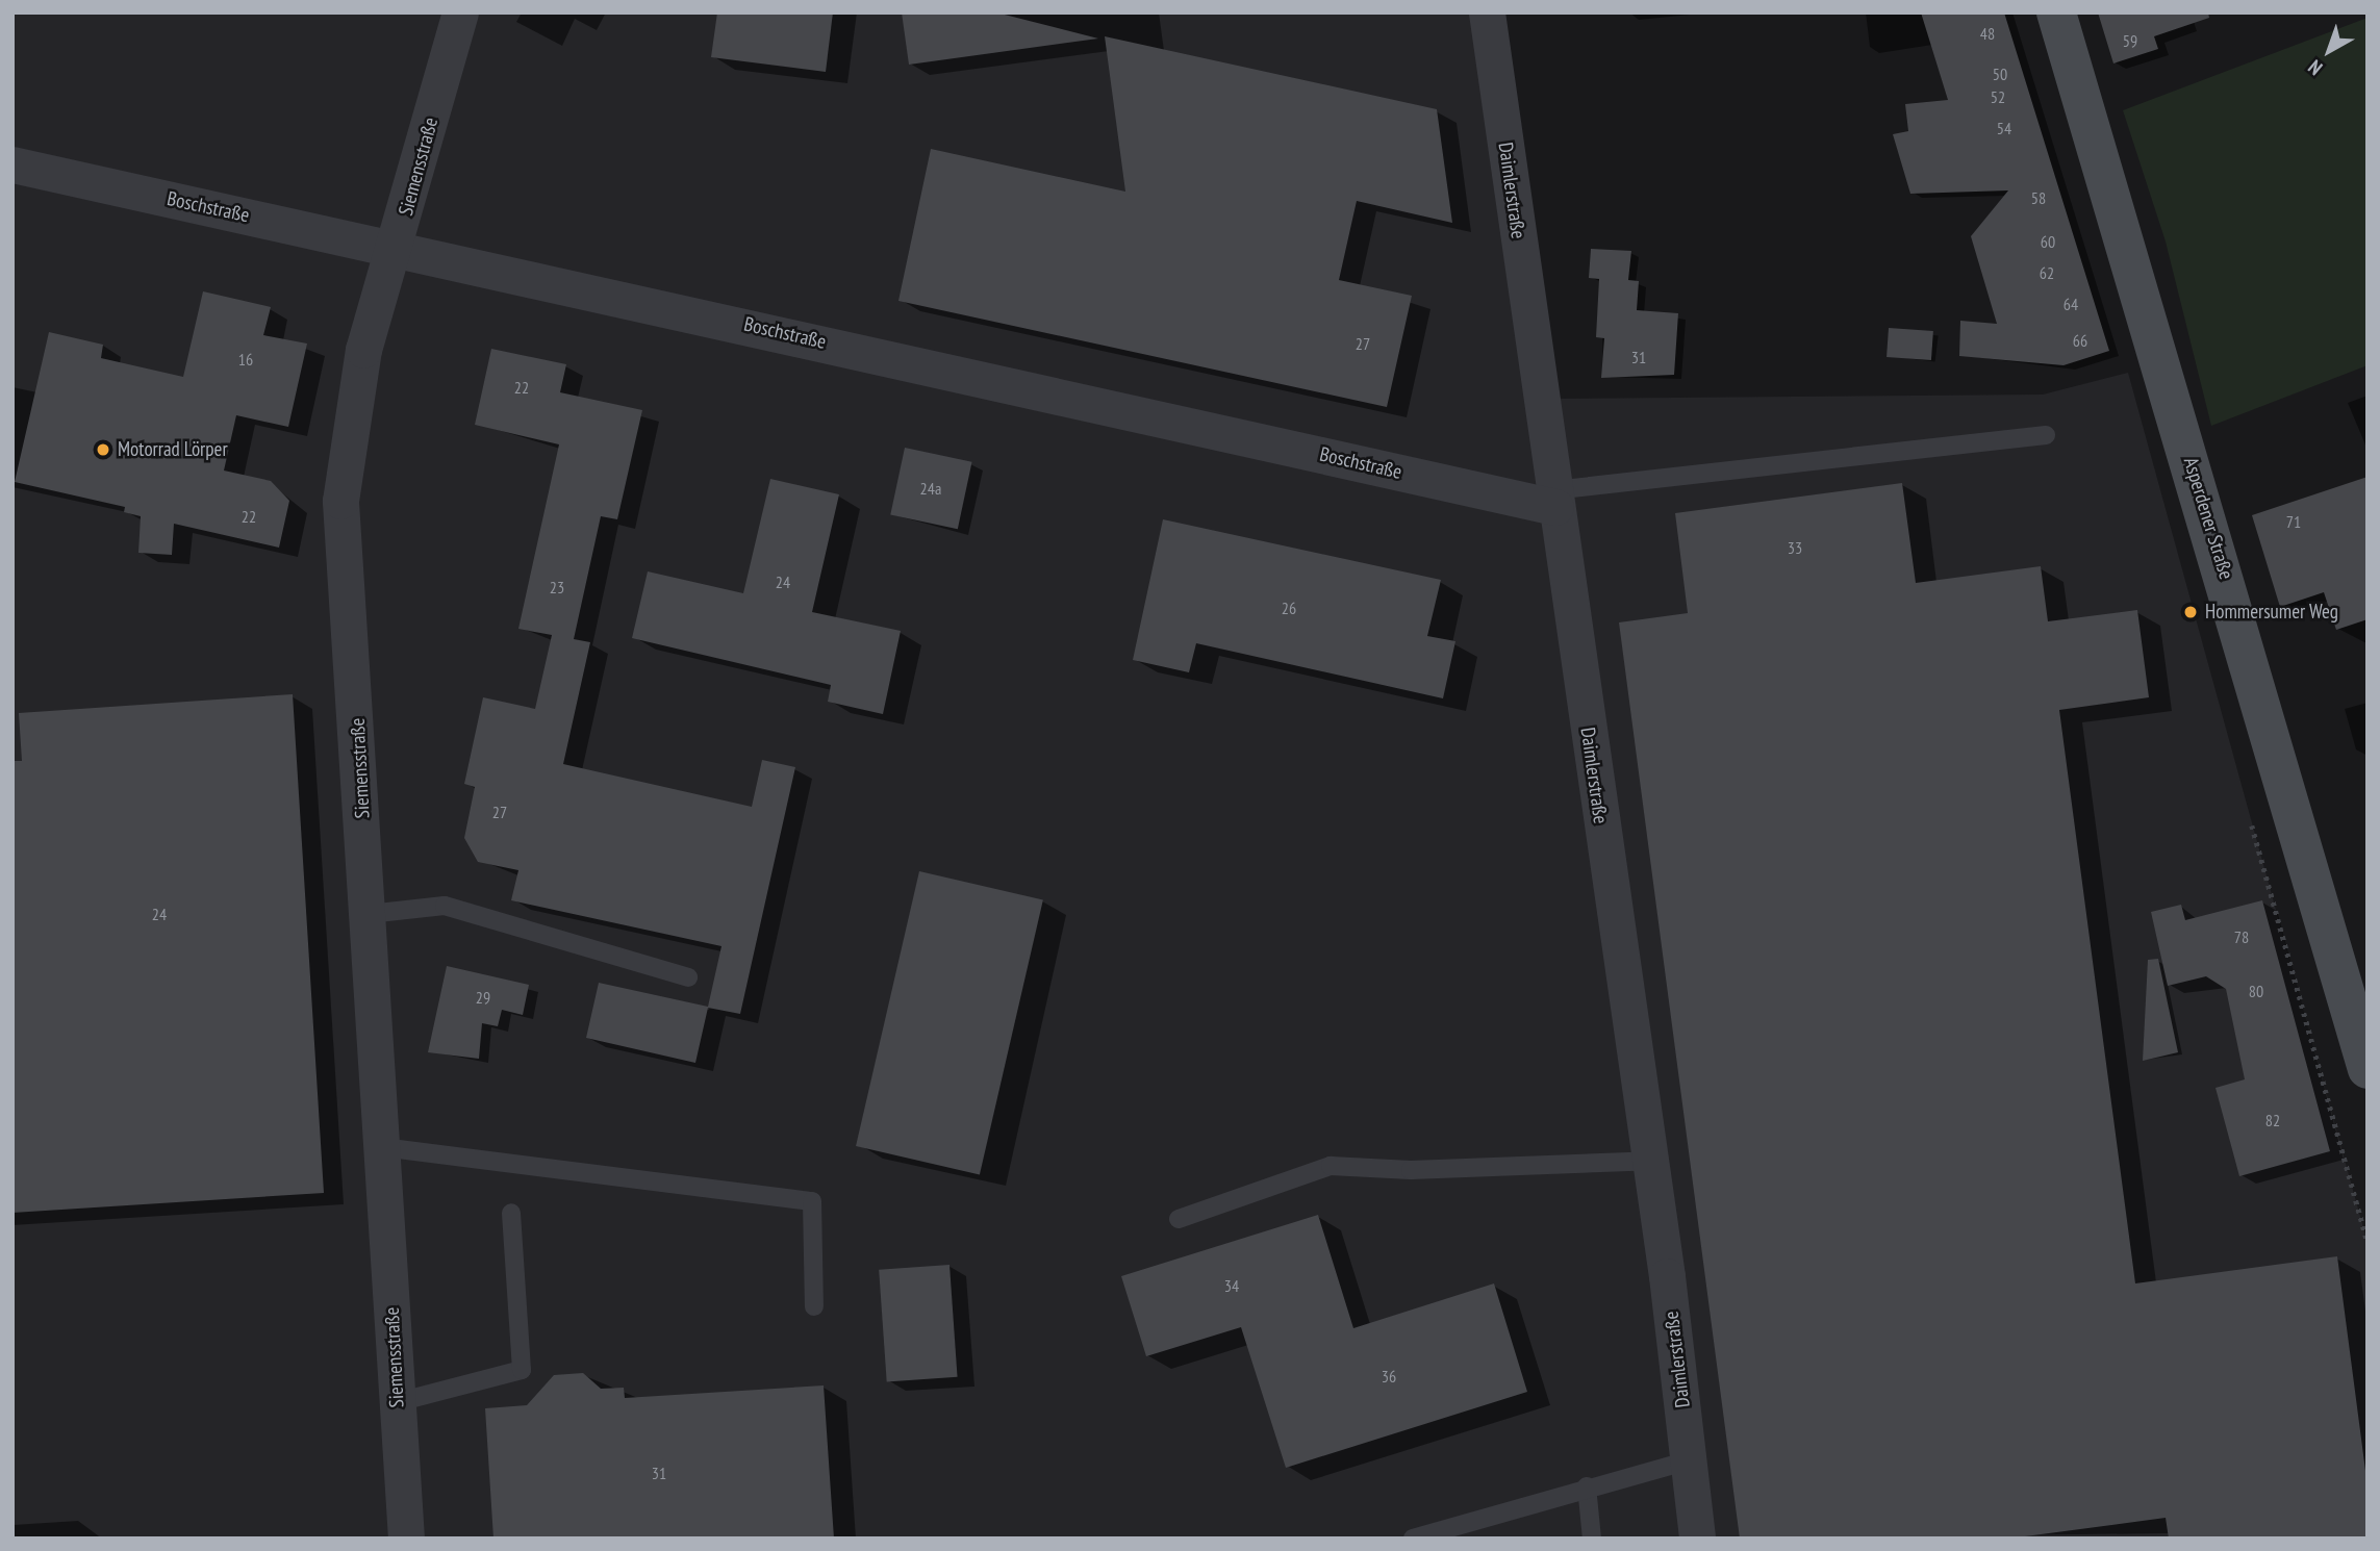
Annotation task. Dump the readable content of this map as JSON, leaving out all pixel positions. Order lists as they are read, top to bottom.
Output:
{
  "streets": {
    "main road": ["Asperdener Straße"],
    "street": ["Siemensstraße", "Daimlerstraße", "Boschstraße"]
  },
  "crossings": [
    ["Siemensstraße", "Boschstraße"],
    ["Daimlerstraße", "Boschstraße"]
  ],
  "places": ["Motorrad Lörper", "Hommersumer Weg"],
  "house_numbers": [
    "48",
    "59",
    "50",
    "52",
    "54",
    "58",
    "60",
    "62",
    "64",
    "66",
    "27",
    "31",
    "16",
    "22",
    "24a",
    "22",
    "71",
    "33",
    "24",
    "23",
    "26",
    "27",
    "24",
    "78",
    "80",
    "29",
    "82",
    "34",
    "36",
    "31"
  ],
  "north": "bottom left"
}
